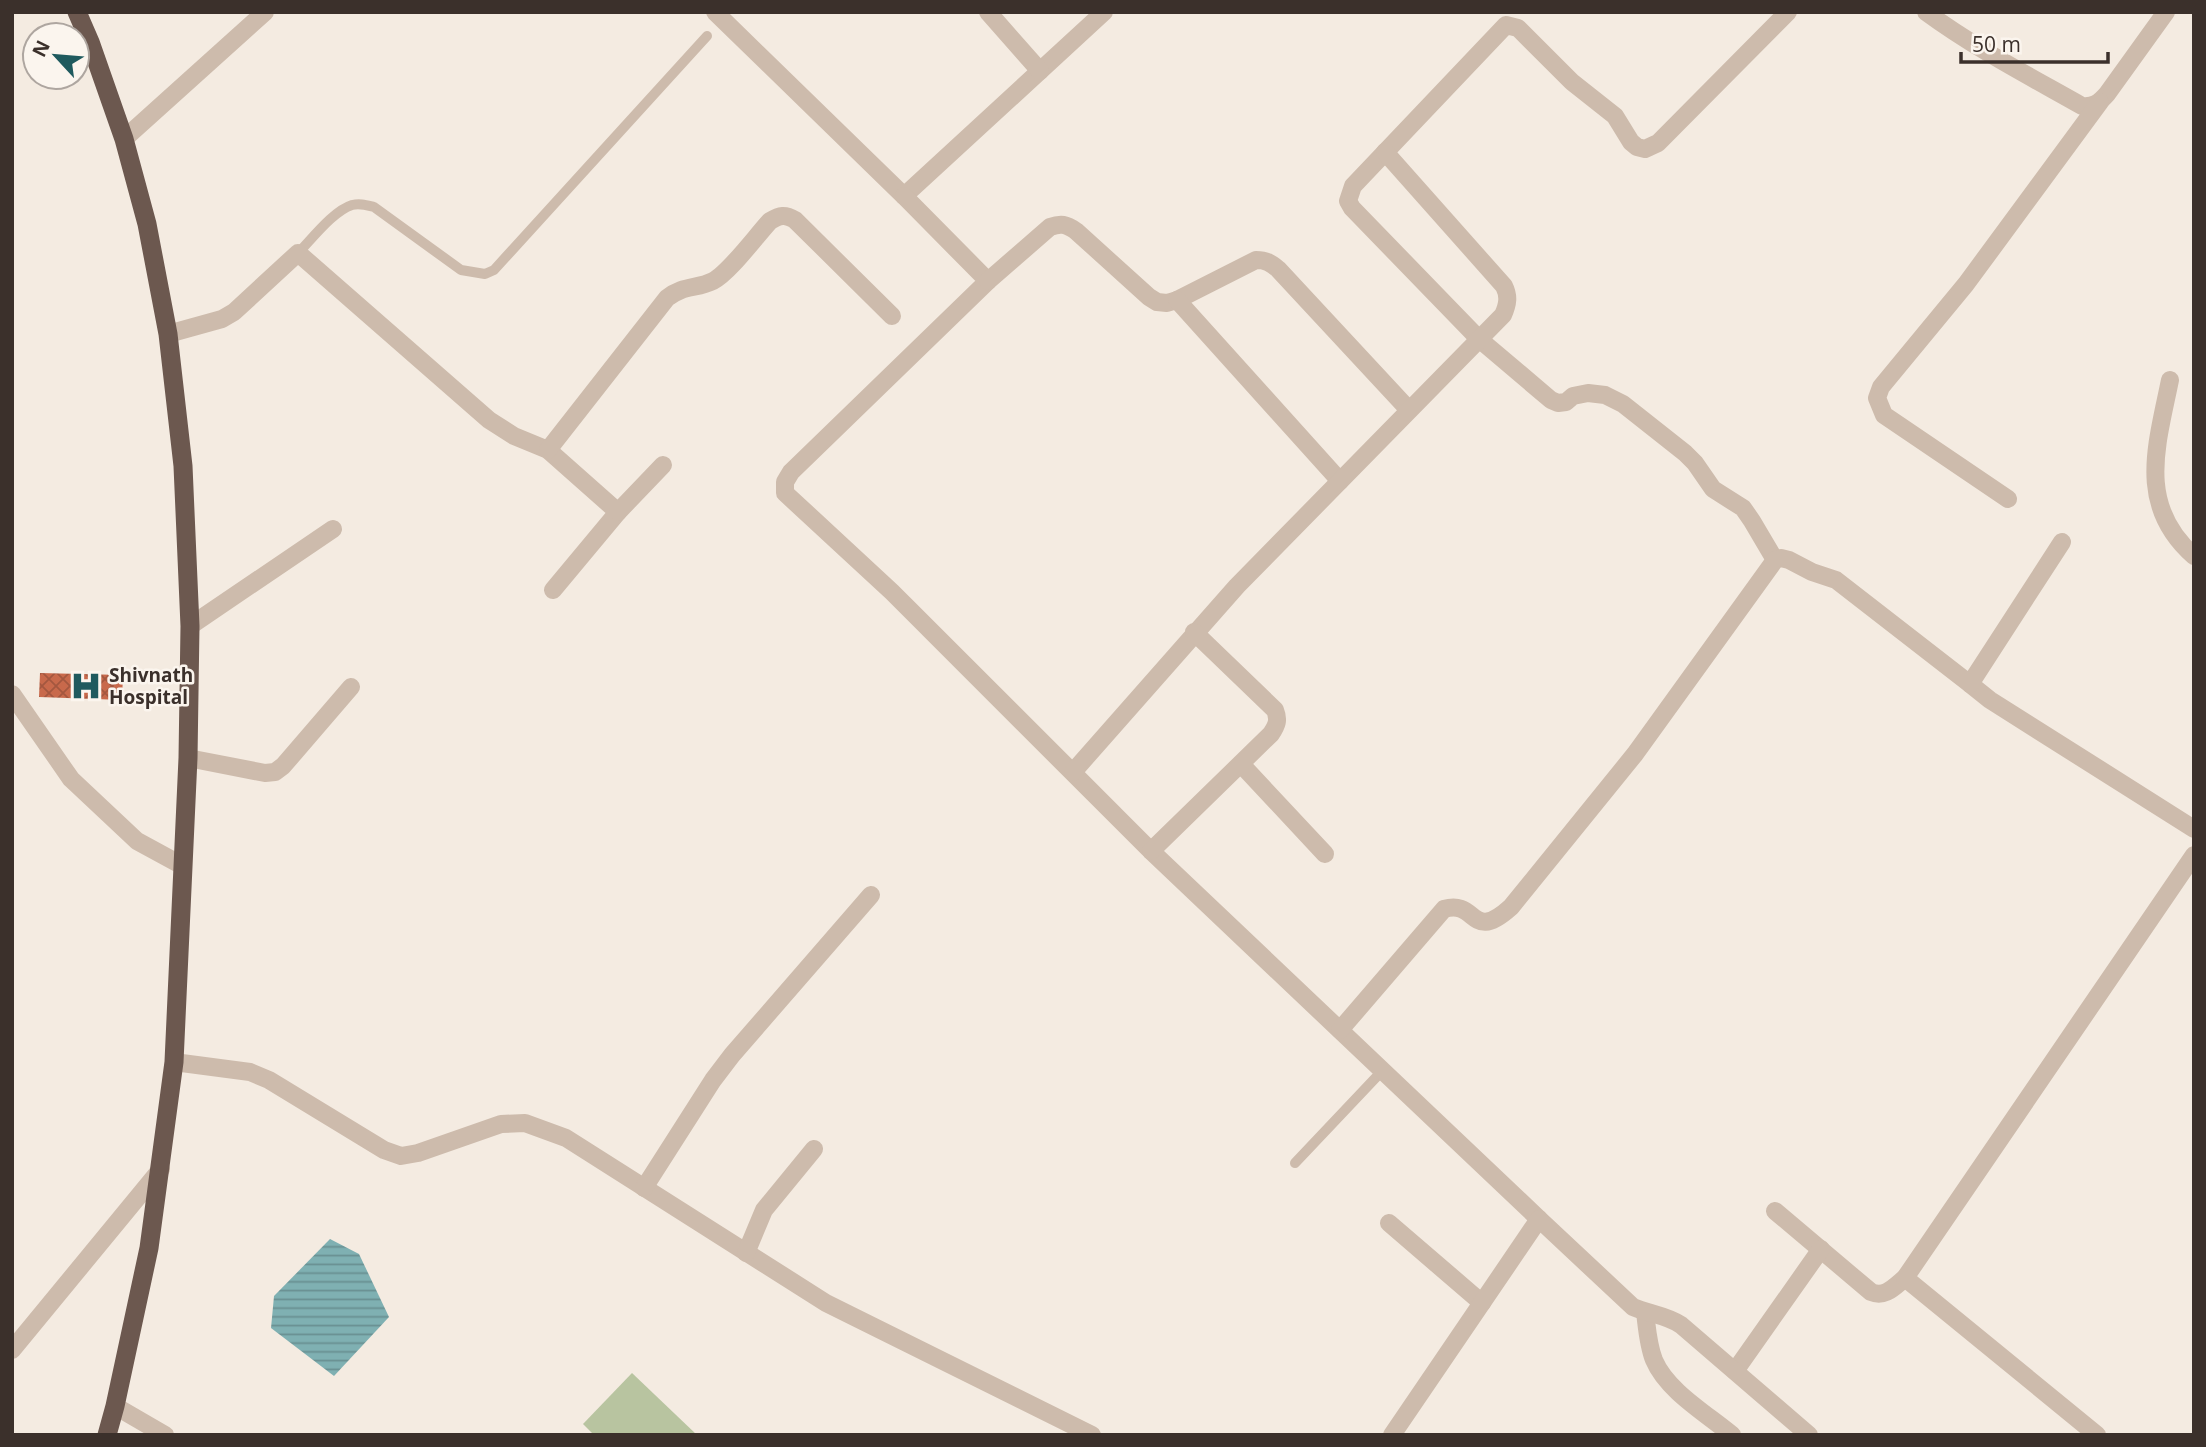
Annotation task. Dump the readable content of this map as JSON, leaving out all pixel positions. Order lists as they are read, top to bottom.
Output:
{
  "places": {
    "hospital": ["Shivnath Hospital"]
  },
  "scale_bar": "50 m",
  "north": "top left"
}
